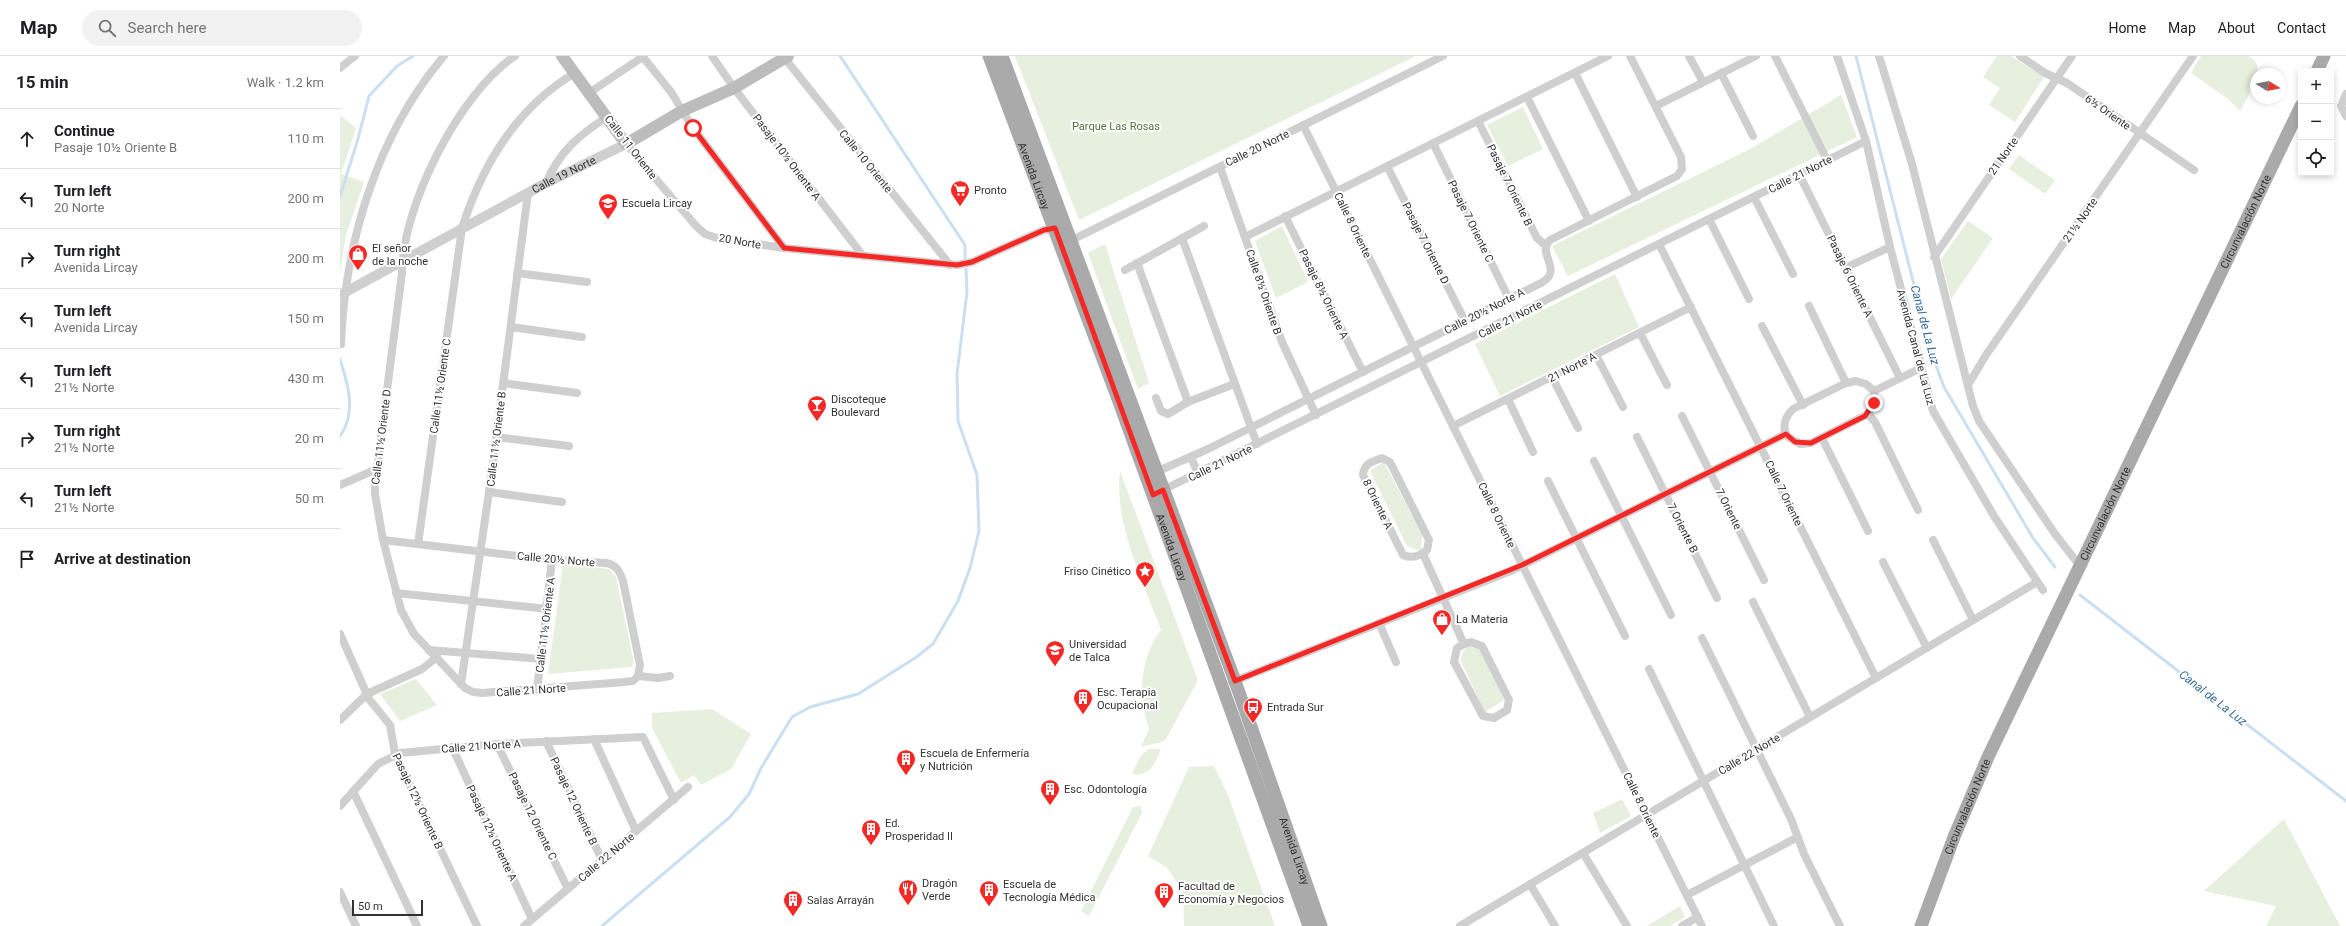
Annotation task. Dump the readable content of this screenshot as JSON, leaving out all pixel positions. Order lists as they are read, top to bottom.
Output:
{
  "streets": {
    "main road": [
      "Calle 11 Oriente",
      "Calle 19 Norte",
      "Avenida Lircay",
      "Circunvalación Norte"
    ],
    "street": [
      "6½ Oriente",
      "Calle 20 Norte",
      "21 Norte",
      "Pasaje 10½ Oriente A",
      "Calle 10 Oriente",
      "Calle 21 Norte",
      "Pasaje 7 Oriente B",
      "21½ Norte",
      "Pasaje 7 Oriente C",
      "Calle 8 Oriente",
      "20 Norte",
      "Pasaje 7 Oriente D",
      "Pasaje 6 Oriente A",
      "Calle 8½ Oriente B",
      "Pasaje 8½ Oriente A",
      "Calle 20½ Norte A",
      "Avenida Canal de La Luz",
      "21 Norte A",
      "Calle 11½ Oriente C",
      "Calle 11½ Oriente D",
      "Calle 11½ Oriente B",
      "Calle 7 Oriente",
      "8 Oriente A",
      "7 Oriente",
      "7 Oriente B",
      "Calle 20½ Norte",
      "Calle 11½ Oriente A",
      "Calle 21 Norte A",
      "Calle 22 Norte",
      "Pasaje 12½ Oriente B",
      "Pasaje 12 Oriente B",
      "Pasaje 12 Oriente C",
      "Pasaje 12½ Oriente A"
    ]
  },
  "crossings": [
    ["6½ Oriente", "21 Norte"],
    ["6½ Oriente", "21½ Norte"],
    ["Calle 11 Oriente", "Calle 19 Norte"],
    ["Calle 11 Oriente", "20 Norte"],
    ["Calle 11 Oriente", "Calle 11½ Oriente C"],
    ["Calle 20 Norte", "Avenida Lircay"],
    ["Calle 20 Norte", "Calle 8 Oriente"],
    ["Calle 20 Norte", "Calle 8½ Oriente B"],
    ["Pasaje 10½ Oriente A", "Calle 19 Norte"],
    ["Pasaje 10½ Oriente A", "20 Norte"],
    ["Calle 10 Oriente", "Calle 19 Norte"],
    ["Calle 10 Oriente", "20 Norte"],
    ["Calle 21 Norte", "Avenida Lircay"],
    ["Calle 21 Norte", "Calle 8 Oriente"],
    ["Calle 21 Norte", "Pasaje 6 Oriente A"],
    ["Calle 21 Norte", "Calle 8½ Oriente B"],
    ["Calle 21 Norte", "Pasaje 8½ Oriente A"],
    ["Calle 21 Norte", "Calle 20½ Norte A"],
    ["Calle 21 Norte", "Avenida Canal de La Luz"],
    ["Calle 21 Norte", "Calle 11½ Oriente D"],
    ["Calle 21 Norte", "Calle 11½ Oriente B"],
    ["Calle 21 Norte", "Calle 7 Oriente"],
    ["Calle 21 Norte", "Calle 20½ Norte"],
    ["Calle 21 Norte", "Calle 11½ Oriente A"],
    ["Calle 19 Norte", "Calle 11½ Oriente C"],
    ["Calle 19 Norte", "Calle 11½ Oriente D"],
    ["Calle 19 Norte", "Calle 11½ Oriente B"],
    ["Avenida Lircay", "20 Norte"],
    ["Pasaje 7 Oriente B", "Calle 20½ Norte A"],
    ["Pasaje 7 Oriente C", "Calle 20½ Norte A"],
    ["Calle 8 Oriente", "Calle 20½ Norte A"],
    ["Calle 8 Oriente", "21 Norte A"],
    ["Calle 8 Oriente", "Calle 22 Norte"],
    ["Pasaje 7 Oriente D", "Calle 20½ Norte A"],
    ["Avenida Canal de La Luz", "Calle 22 Norte"],
    ["21 Norte A", "Calle 7 Oriente"],
    ["Calle 11½ Oriente C", "Calle 20½ Norte"],
    ["Calle 11½ Oriente D", "Calle 20½ Norte"],
    ["Calle 11½ Oriente B", "Calle 20½ Norte"],
    ["Calle 7 Oriente", "Calle 22 Norte"],
    ["Calle 20½ Norte", "Calle 11½ Oriente A"],
    ["Calle 21 Norte A", "Calle 22 Norte"],
    ["Calle 21 Norte A", "Pasaje 12½ Oriente B"],
    ["Calle 21 Norte A", "Pasaje 12 Oriente B"],
    ["Calle 21 Norte A", "Pasaje 12 Oriente C"],
    ["Calle 21 Norte A", "Pasaje 12½ Oriente A"],
    ["Calle 22 Norte", "Pasaje 12 Oriente B"],
    ["Calle 22 Norte", "Pasaje 12 Oriente C"],
    ["Calle 22 Norte", "Pasaje 12½ Oriente A"]
  ],
  "water": ["Canal de La Luz"],
  "parks": ["Parque Las Rosas"],
  "places": {
    "supermarket": ["Pronto"],
    "school or university": ["Escuela Lircay", "Universidad de Talca"],
    "shop": ["El señor de la noche", "La Materia"],
    "bar": ["Discoteque Boulevard"],
    "place": ["Friso Cinético"],
    "building": [
      "Esc. Terapia Ocupacional",
      "Escuela de Enfermería y Nutrición",
      "Esc. Odontología",
      "Ed. Prosperidad II",
      "Escuela de Tecnología Médica",
      "Facultad de Economía y Negocios",
      "Salas Arrayán"
    ],
    "bus stop": ["Entrada Sur"],
    "restaurant": ["Dragón Verde"]
  },
  "scale_bar": "50 m",
  "north": "right",
  "page": {
    "header": "Map",
    "search": "Search here",
    "nav": [
      "Home",
      "Map",
      "About",
      "Contact"
    ],
    "heading": ["15 min", "Walk · 1.2 km"],
    "map_buttons": ["+", "−"],
    "list": [
      ["Continue", "Pasaje 10½ Oriente B", "110 m"],
      ["Turn left", "20 Norte", "200 m"],
      ["Turn right", "Avenida Lircay", "200 m"],
      ["Turn left", "Avenida Lircay", "150 m"],
      ["Turn left", "21½ Norte", "430 m"],
      ["Turn right", "21½ Norte", "20 m"],
      ["Turn left", "21½ Norte", "50 m"],
      "Arrive at destination"
    ],
    "scale": "50 m"
  }
}
